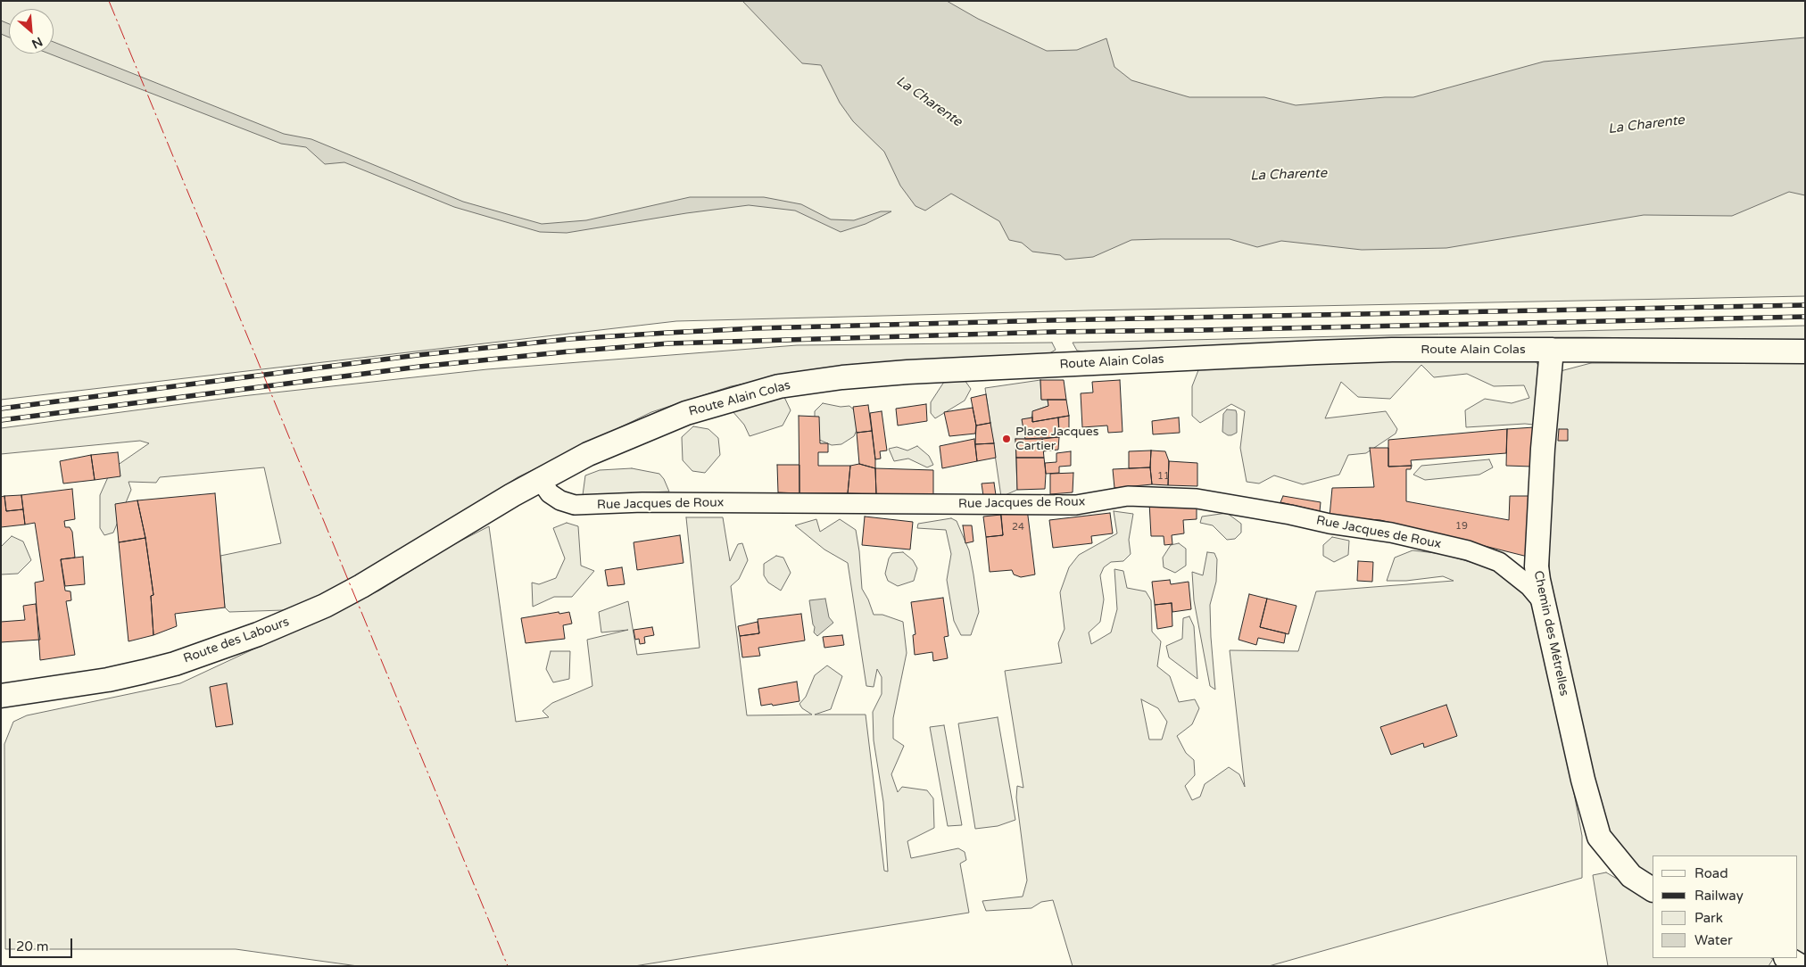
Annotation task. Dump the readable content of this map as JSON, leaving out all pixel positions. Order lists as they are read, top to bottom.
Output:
{
  "streets": {
    "street": [
      "Route Alain Colas",
      "Rue Jacques de Roux",
      "Chemin des Métrelles",
      "Route des Labours"
    ]
  },
  "crossings": [
    ["Route Alain Colas", "Rue Jacques de Roux"],
    ["Route Alain Colas", "Chemin des Métrelles"],
    ["Route Alain Colas", "Route des Labours"],
    ["Rue Jacques de Roux", "Chemin des Métrelles"]
  ],
  "water": ["La Charente"],
  "places": ["Place Jacques Cartier"],
  "house_numbers": ["11", "19", "24"],
  "legend": [
    "Road",
    "Railway",
    "Park",
    "Water"
  ],
  "scale_bar": "20 m",
  "north": "bottom right"
}
